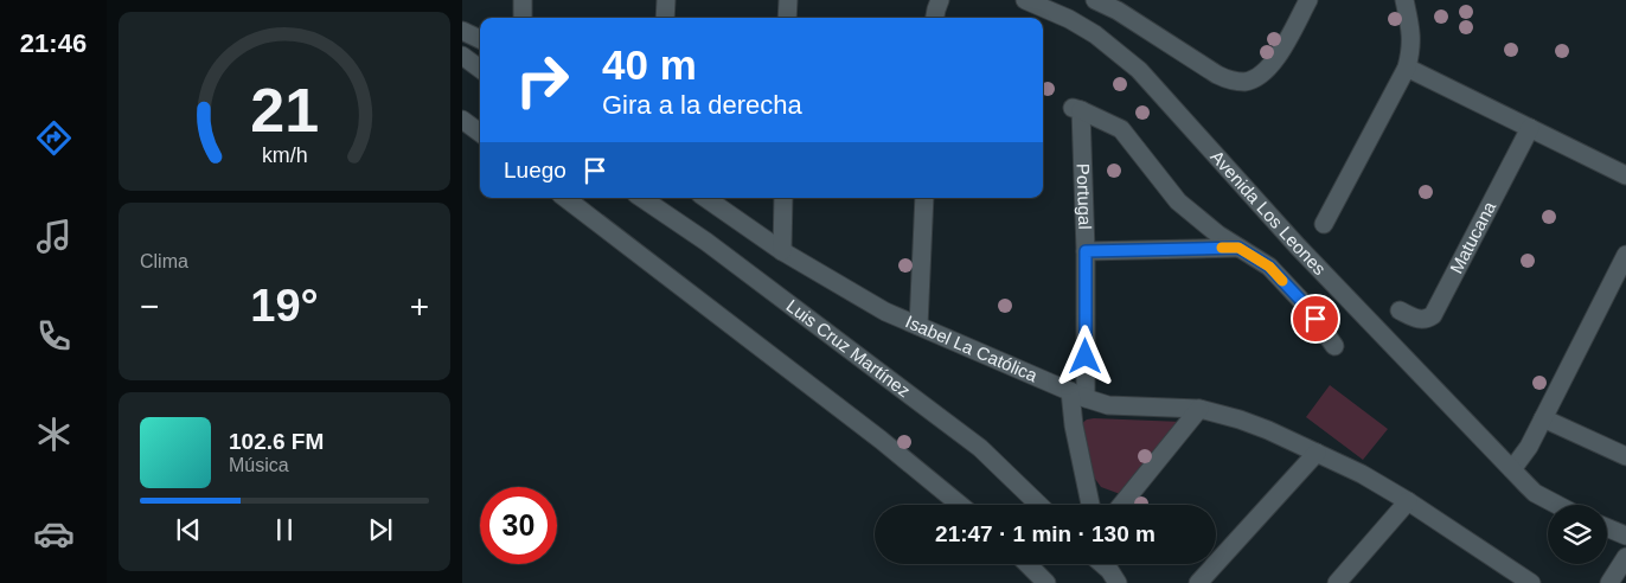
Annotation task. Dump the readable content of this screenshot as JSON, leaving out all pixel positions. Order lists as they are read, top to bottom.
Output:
{
  "streets": {
    "street": [
      "Portugal",
      "Avenida Los Leones",
      "Matucana",
      "Luis Cruz Martínez",
      "Isabel La Católica"
    ]
  },
  "crossings": [
    ["Portugal", "Isabel La Católica"]
  ],
  "page": {
    "tabs": "21:46",
    "turn": ["40 m", "Gira a la derecha"],
    "then": "Luego",
    "tile": "Clima",
    "heat": ["−", "19°", "+"],
    "song": ["102.6 FM", "Música"],
    "limit": "30",
    "trip": "21:47 · 1 min · 130 m",
    "gauge": ["21", "km/h"]
  }
}
